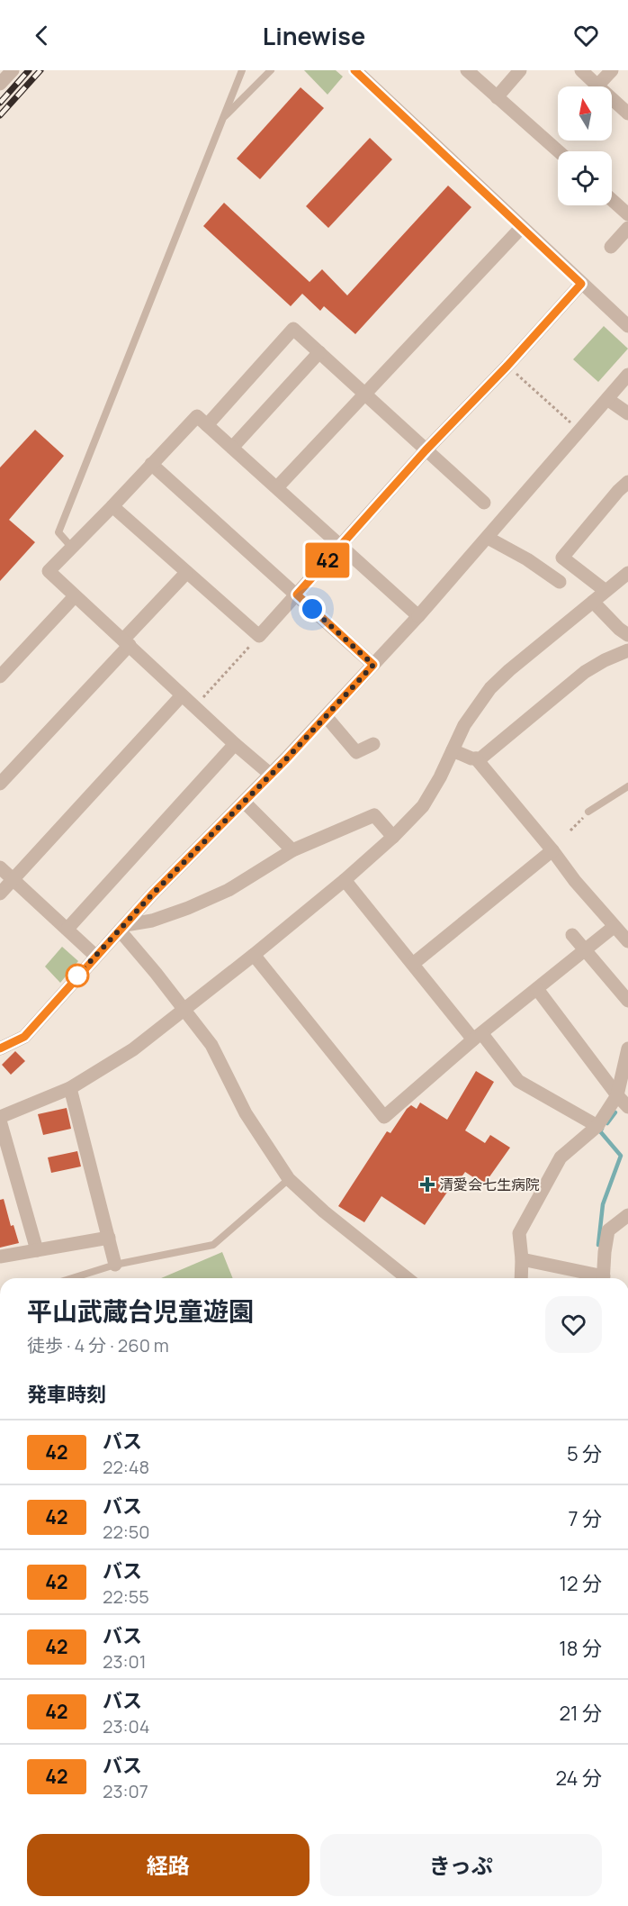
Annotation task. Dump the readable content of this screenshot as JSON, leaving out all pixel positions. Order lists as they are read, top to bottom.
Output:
{
  "places": {
    "health": ["清愛会七生病院"]
  },
  "lines": ["bus line 42"],
  "north": "top",
  "page": {
    "header": "Linewise",
    "on_map": "42",
    "heading": [
      ["平山武蔵台児童遊園", "徒歩 · 4 分 · 260 m"],
      "発車時刻"
    ],
    "list": [
      {
        "mark": "42",
        "name": "バス",
        "note": "22:48",
        "value": "5 分"
      },
      {
        "mark": "42",
        "name": "バス",
        "note": "22:50",
        "value": "7 分"
      },
      {
        "mark": "42",
        "name": "バス",
        "note": "22:55",
        "value": "12 分"
      },
      {
        "mark": "42",
        "name": "バス",
        "note": "23:01",
        "value": "18 分"
      },
      {
        "mark": "42",
        "name": "バス",
        "note": "23:04",
        "value": "21 分"
      },
      {
        "mark": "42",
        "name": "バス",
        "note": "23:07",
        "value": "24 分"
      }
    ],
    "buttons": ["経路", "きっぷ"]
  }
}
